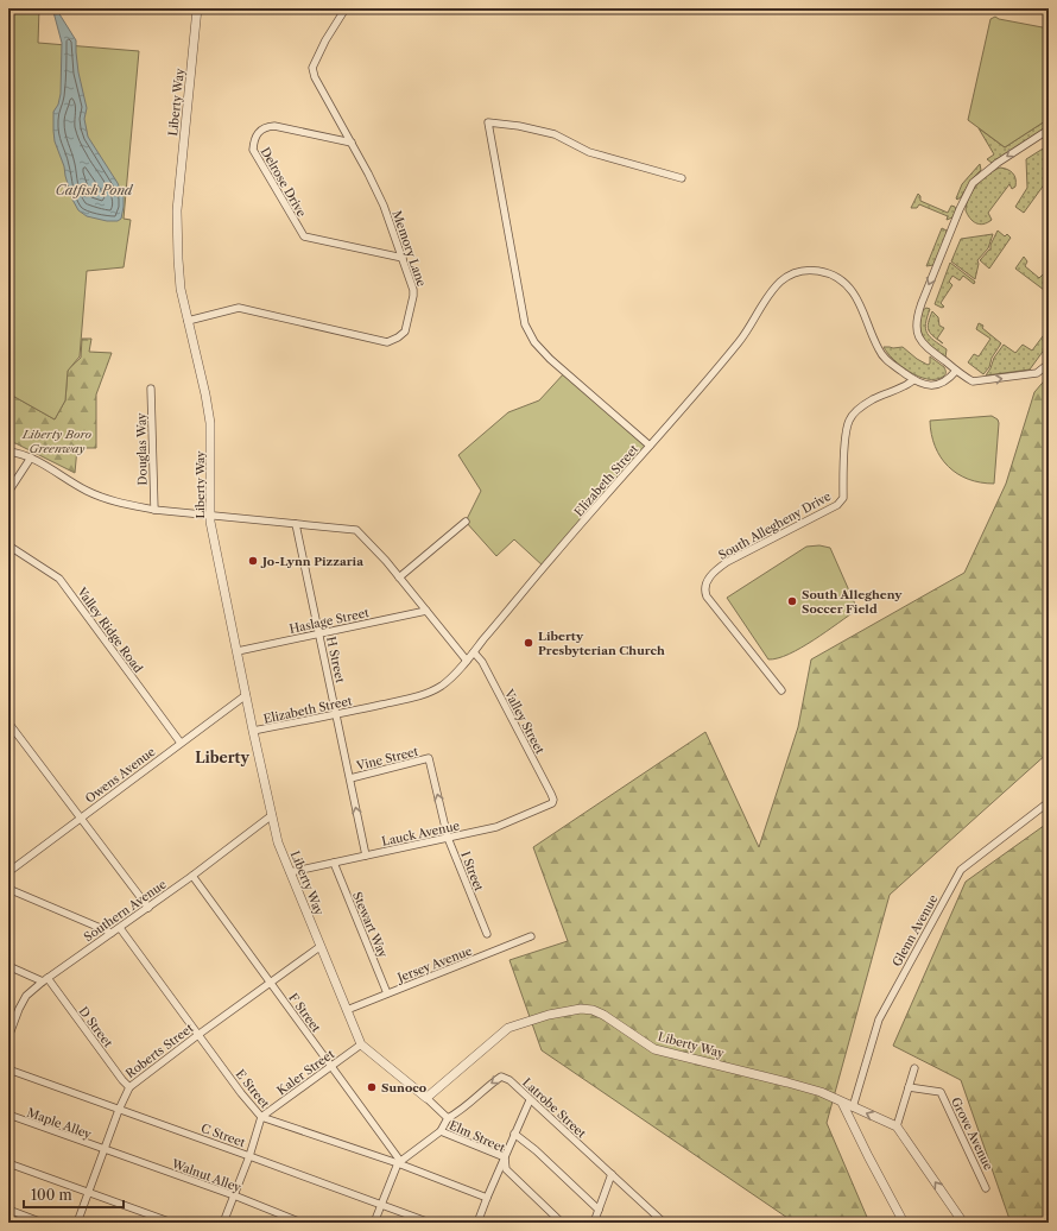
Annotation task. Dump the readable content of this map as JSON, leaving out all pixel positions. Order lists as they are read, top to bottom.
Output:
{
  "streets": {
    "street": [
      "Liberty Way",
      "Delrose Drive",
      "Memory Lane",
      "Douglas Way",
      "Elizabeth Street",
      "South Allegheny Drive",
      "Haslage Street",
      "Valley Ridge Road",
      "H Street",
      "Valley Street",
      "Vine Street",
      "Owens Avenue",
      "Lauck Avenue",
      "I Street",
      "Southern Avenue",
      "Stewart Way",
      "Glenn Avenue",
      "Jersey Avenue",
      "F Street",
      "D Street",
      "Roberts Street",
      "Kaler Street",
      "E Street",
      "Latrobe Street",
      "Maple Alley",
      "Grove Avenue",
      "C Street",
      "Elm Street",
      "Walnut Alley"
    ]
  },
  "crossings": [
    ["Liberty Way", "Memory Lane"],
    ["Liberty Way", "Elizabeth Street"],
    ["Liberty Way", "Haslage Street"],
    ["Liberty Way", "Owens Avenue"],
    ["Liberty Way", "Lauck Avenue"],
    ["Liberty Way", "Southern Avenue"],
    ["Liberty Way", "Glenn Avenue"],
    ["Liberty Way", "Jersey Avenue"],
    ["Liberty Way", "Roberts Street"],
    ["Liberty Way", "Kaler Street"],
    ["Delrose Drive", "Memory Lane"],
    ["Elizabeth Street", "South Allegheny Drive"],
    ["Elizabeth Street", "H Street"],
    ["Elizabeth Street", "Valley Street"],
    ["Haslage Street", "H Street"],
    ["Valley Ridge Road", "Owens Avenue"],
    ["H Street", "Vine Street"],
    ["H Street", "Lauck Avenue"],
    ["Valley Street", "Lauck Avenue"],
    ["Vine Street", "I Street"],
    ["Lauck Avenue", "I Street"],
    ["Lauck Avenue", "Stewart Way"],
    ["Southern Avenue", "F Street"],
    ["Southern Avenue", "D Street"],
    ["Southern Avenue", "E Street"],
    ["Stewart Way", "Jersey Avenue"],
    ["F Street", "Roberts Street"],
    ["F Street", "Kaler Street"],
    ["F Street", "E Street"],
    ["D Street", "Roberts Street"],
    ["Roberts Street", "E Street"],
    ["Roberts Street", "Maple Alley"],
    ["Roberts Street", "C Street"],
    ["Roberts Street", "Walnut Alley"],
    ["Kaler Street", "E Street"],
    ["Maple Alley", "Walnut Alley"]
  ],
  "one_way": ["I Street"],
  "districts": ["Liberty"],
  "water": ["Catfish Pond"],
  "parks": ["Liberty Boro Greenway"],
  "places": [
    "Jo-Lynn Pizzaria",
    "South Allegheny Soccer Field",
    "Liberty Presbyterian Church",
    "Sunoco"
  ],
  "scale_bar": "100 m"
}
